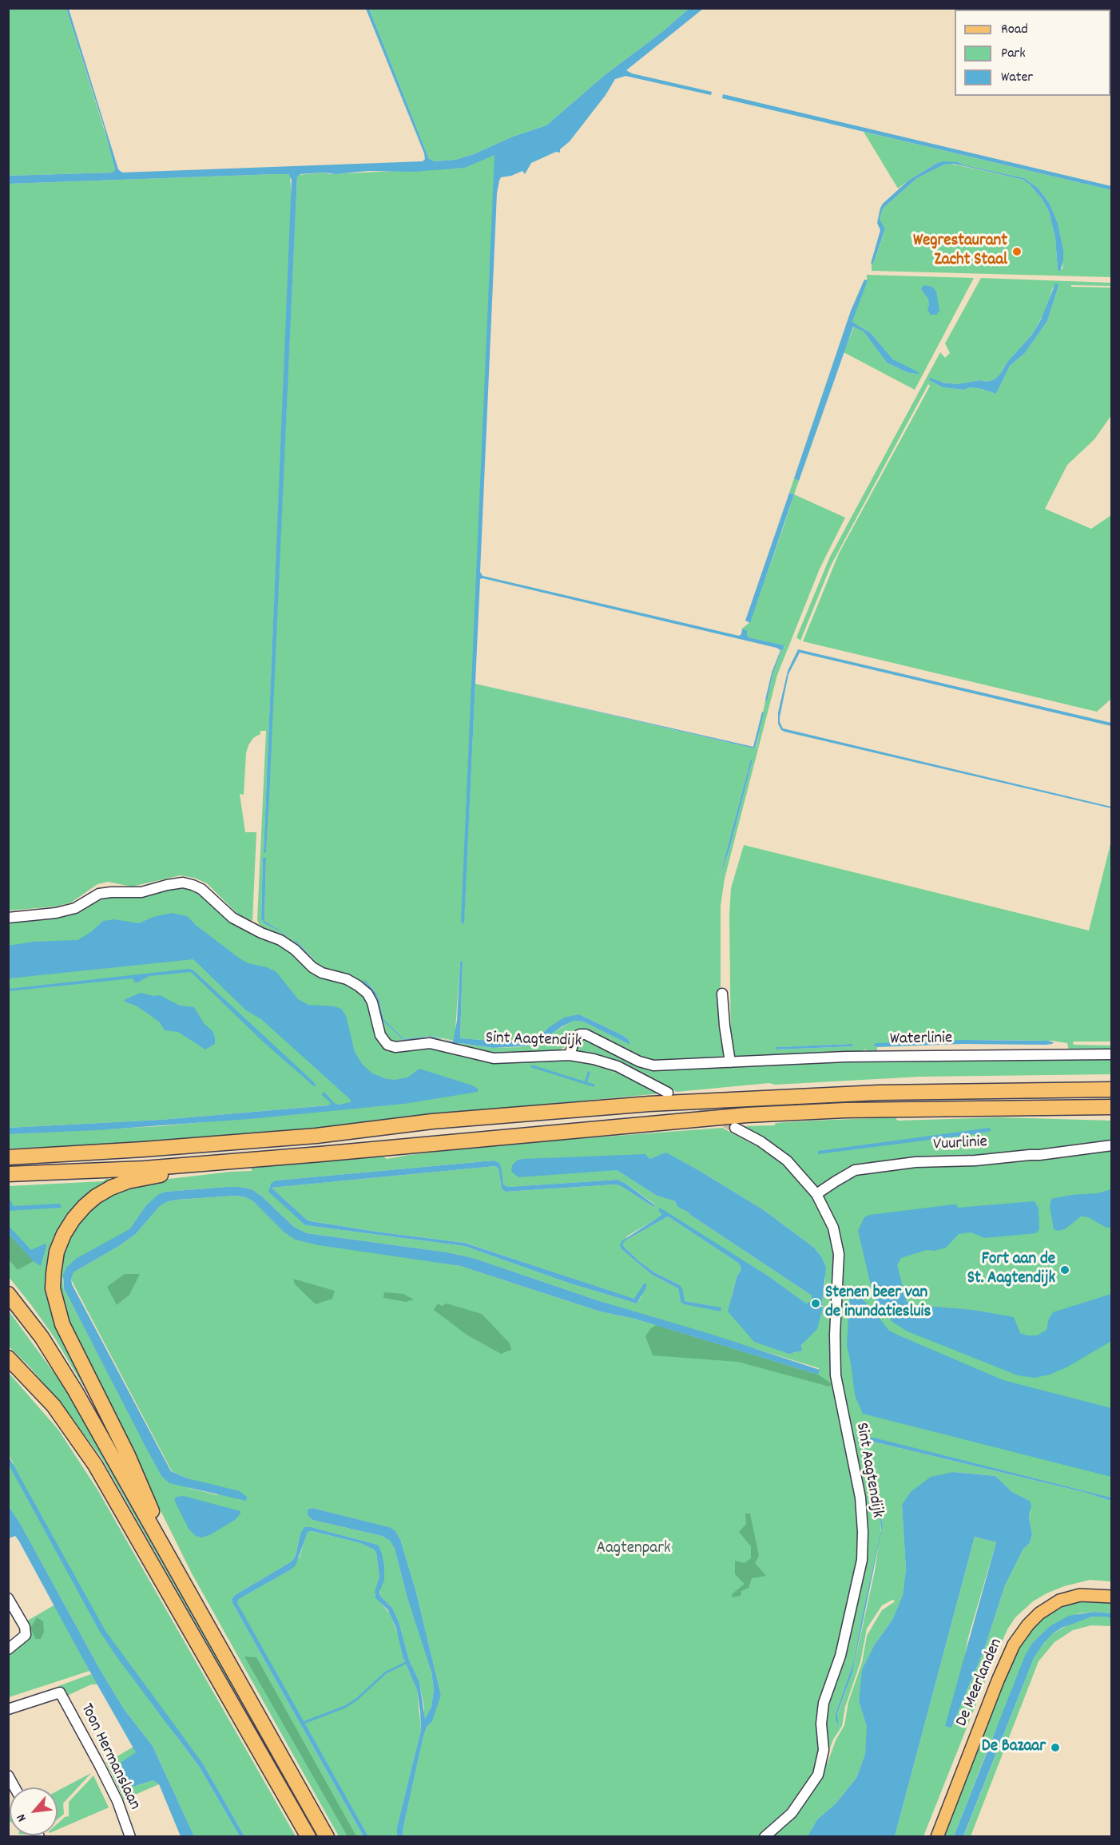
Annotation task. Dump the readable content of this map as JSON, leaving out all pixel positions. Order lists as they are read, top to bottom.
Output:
{
  "streets": {
    "main road": ["De Meerlanden"],
    "street": [
      "Waterlinie",
      "Sint Aagtendijk",
      "Vuurlinie",
      "Toon Hermanslaan"
    ]
  },
  "crossings": [
    ["Waterlinie", "Sint Aagtendijk"],
    ["Sint Aagtendijk", "Vuurlinie"]
  ],
  "parks": ["Aagtenpark"],
  "places": [
    "Wegrestaurant Zacht Staal",
    "Fort aan de St. Aagtendijk",
    "Stenen beer van de inundatiesluis",
    "De Bazaar"
  ],
  "legend": ["Road", "Park", "Water"],
  "north": "bottom left"
}
